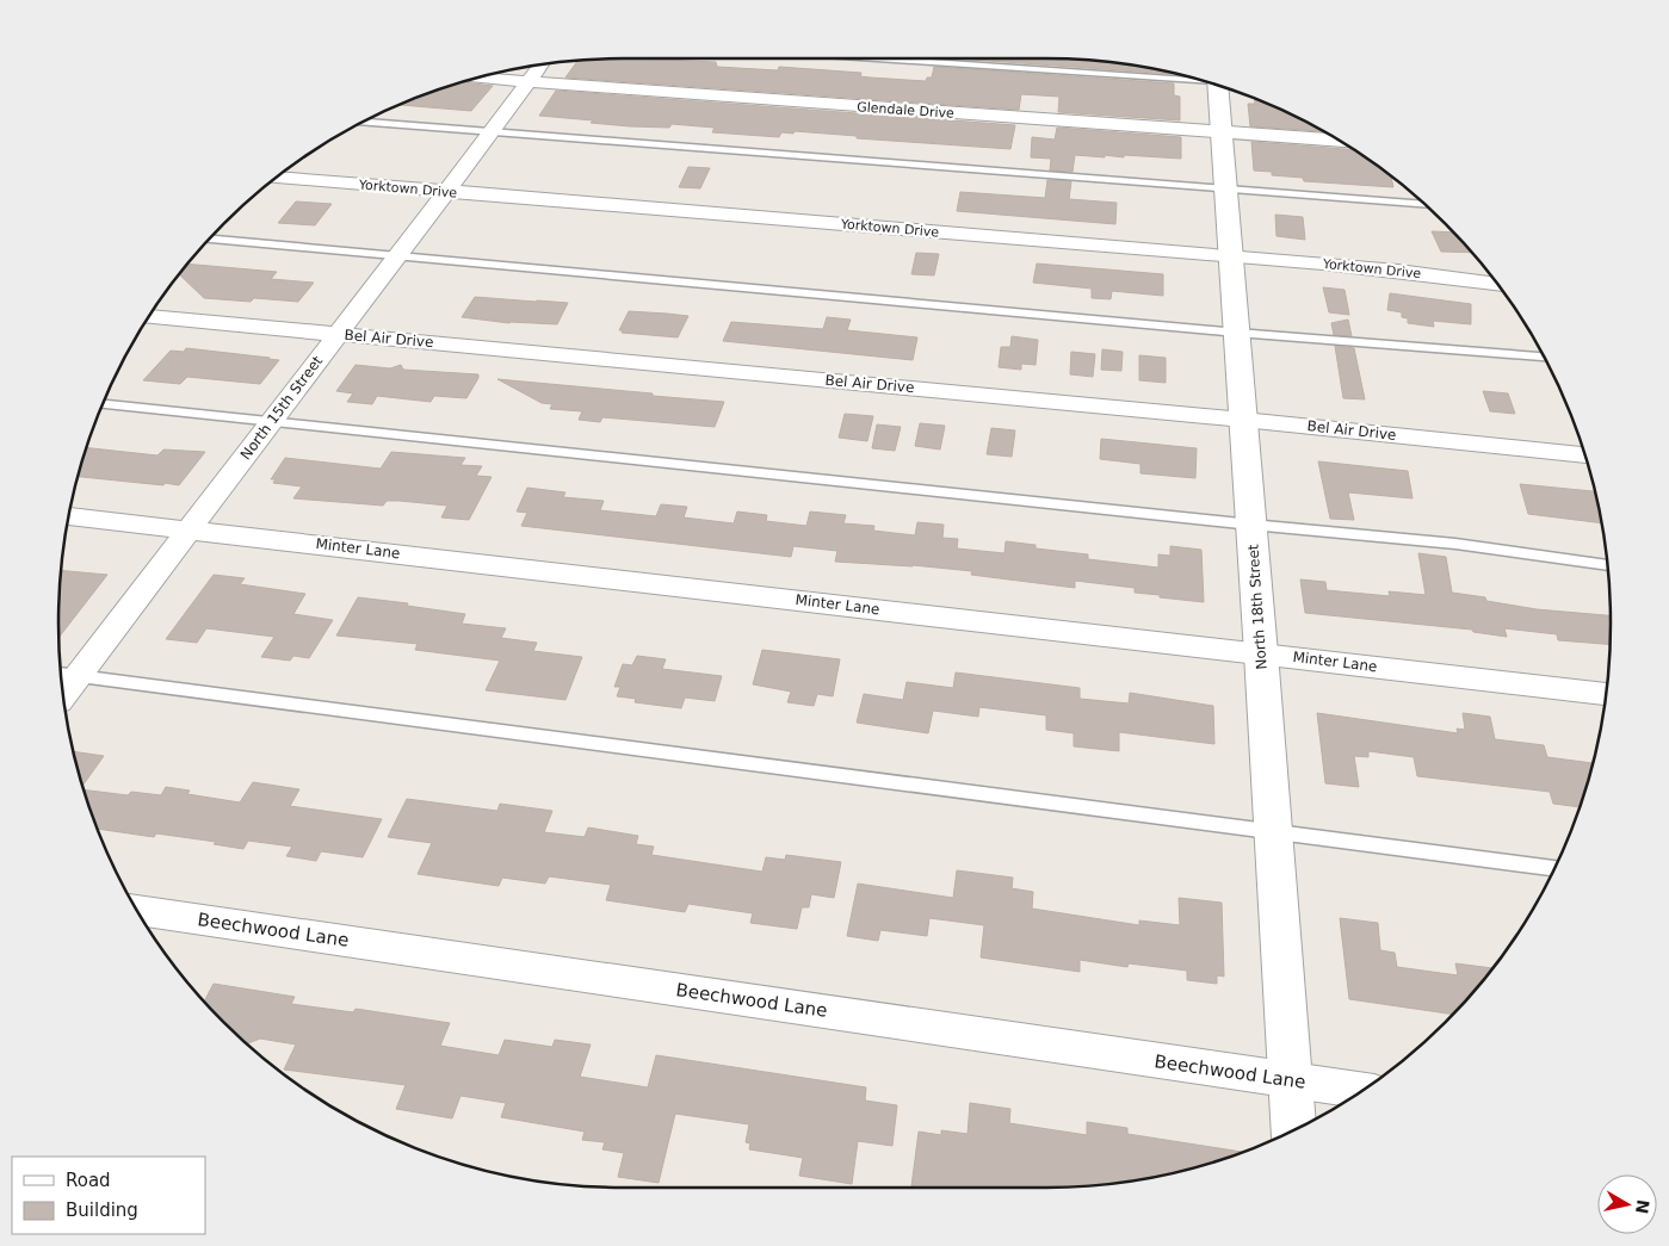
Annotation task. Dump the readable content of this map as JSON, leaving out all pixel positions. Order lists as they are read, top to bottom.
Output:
{
  "streets": {
    "street": [
      "Glendale Drive",
      "Yorktown Drive",
      "Bel Air Drive",
      "North 15th Street",
      "Minter Lane",
      "North 18th Street",
      "Beechwood Lane"
    ]
  },
  "crossings": [
    ["Glendale Drive", "North 15th Street"],
    ["Glendale Drive", "North 18th Street"],
    ["Yorktown Drive", "North 15th Street"],
    ["Yorktown Drive", "North 18th Street"],
    ["Bel Air Drive", "North 15th Street"],
    ["Bel Air Drive", "North 18th Street"],
    ["North 15th Street", "Minter Lane"],
    ["Minter Lane", "North 18th Street"],
    ["North 18th Street", "Beechwood Lane"]
  ],
  "legend": ["Road", "Building"],
  "north": "right"
}
